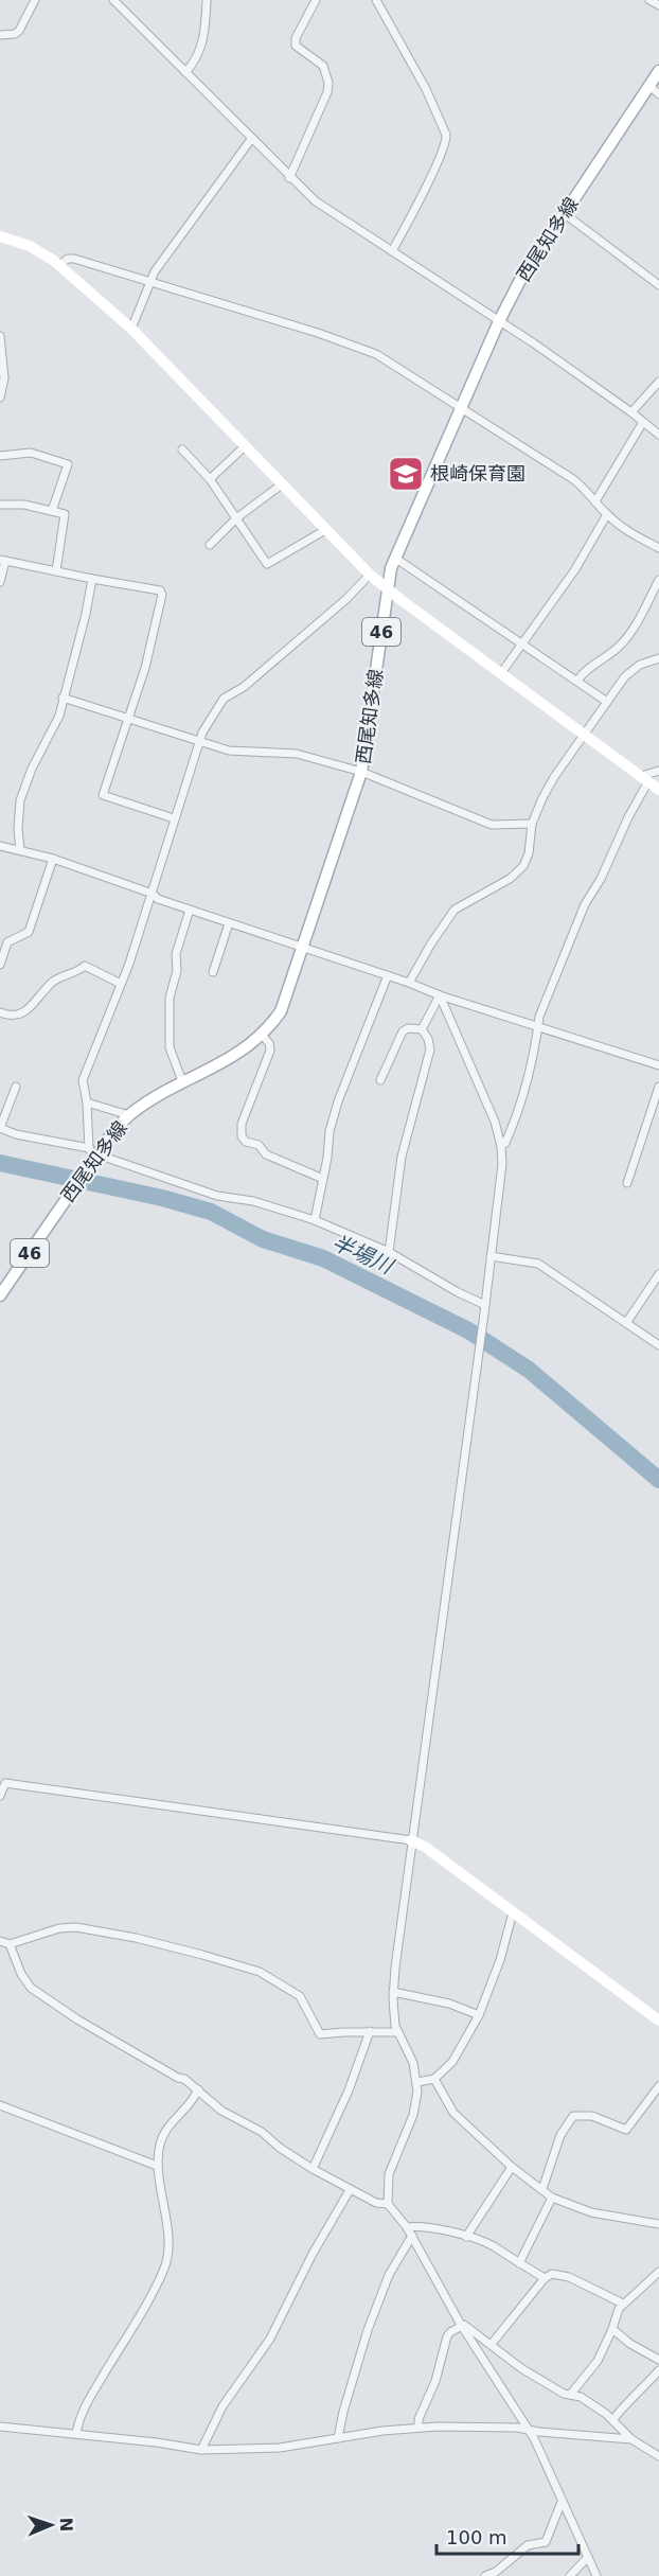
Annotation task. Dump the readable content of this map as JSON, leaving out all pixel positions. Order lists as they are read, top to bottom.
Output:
{
  "streets": {
    "main road": ["西尾知多線", "46"]
  },
  "water": ["半場川"],
  "places": {
    "school or university": ["根崎保育園"]
  },
  "scale_bar": "100 m",
  "north": "right"
}
